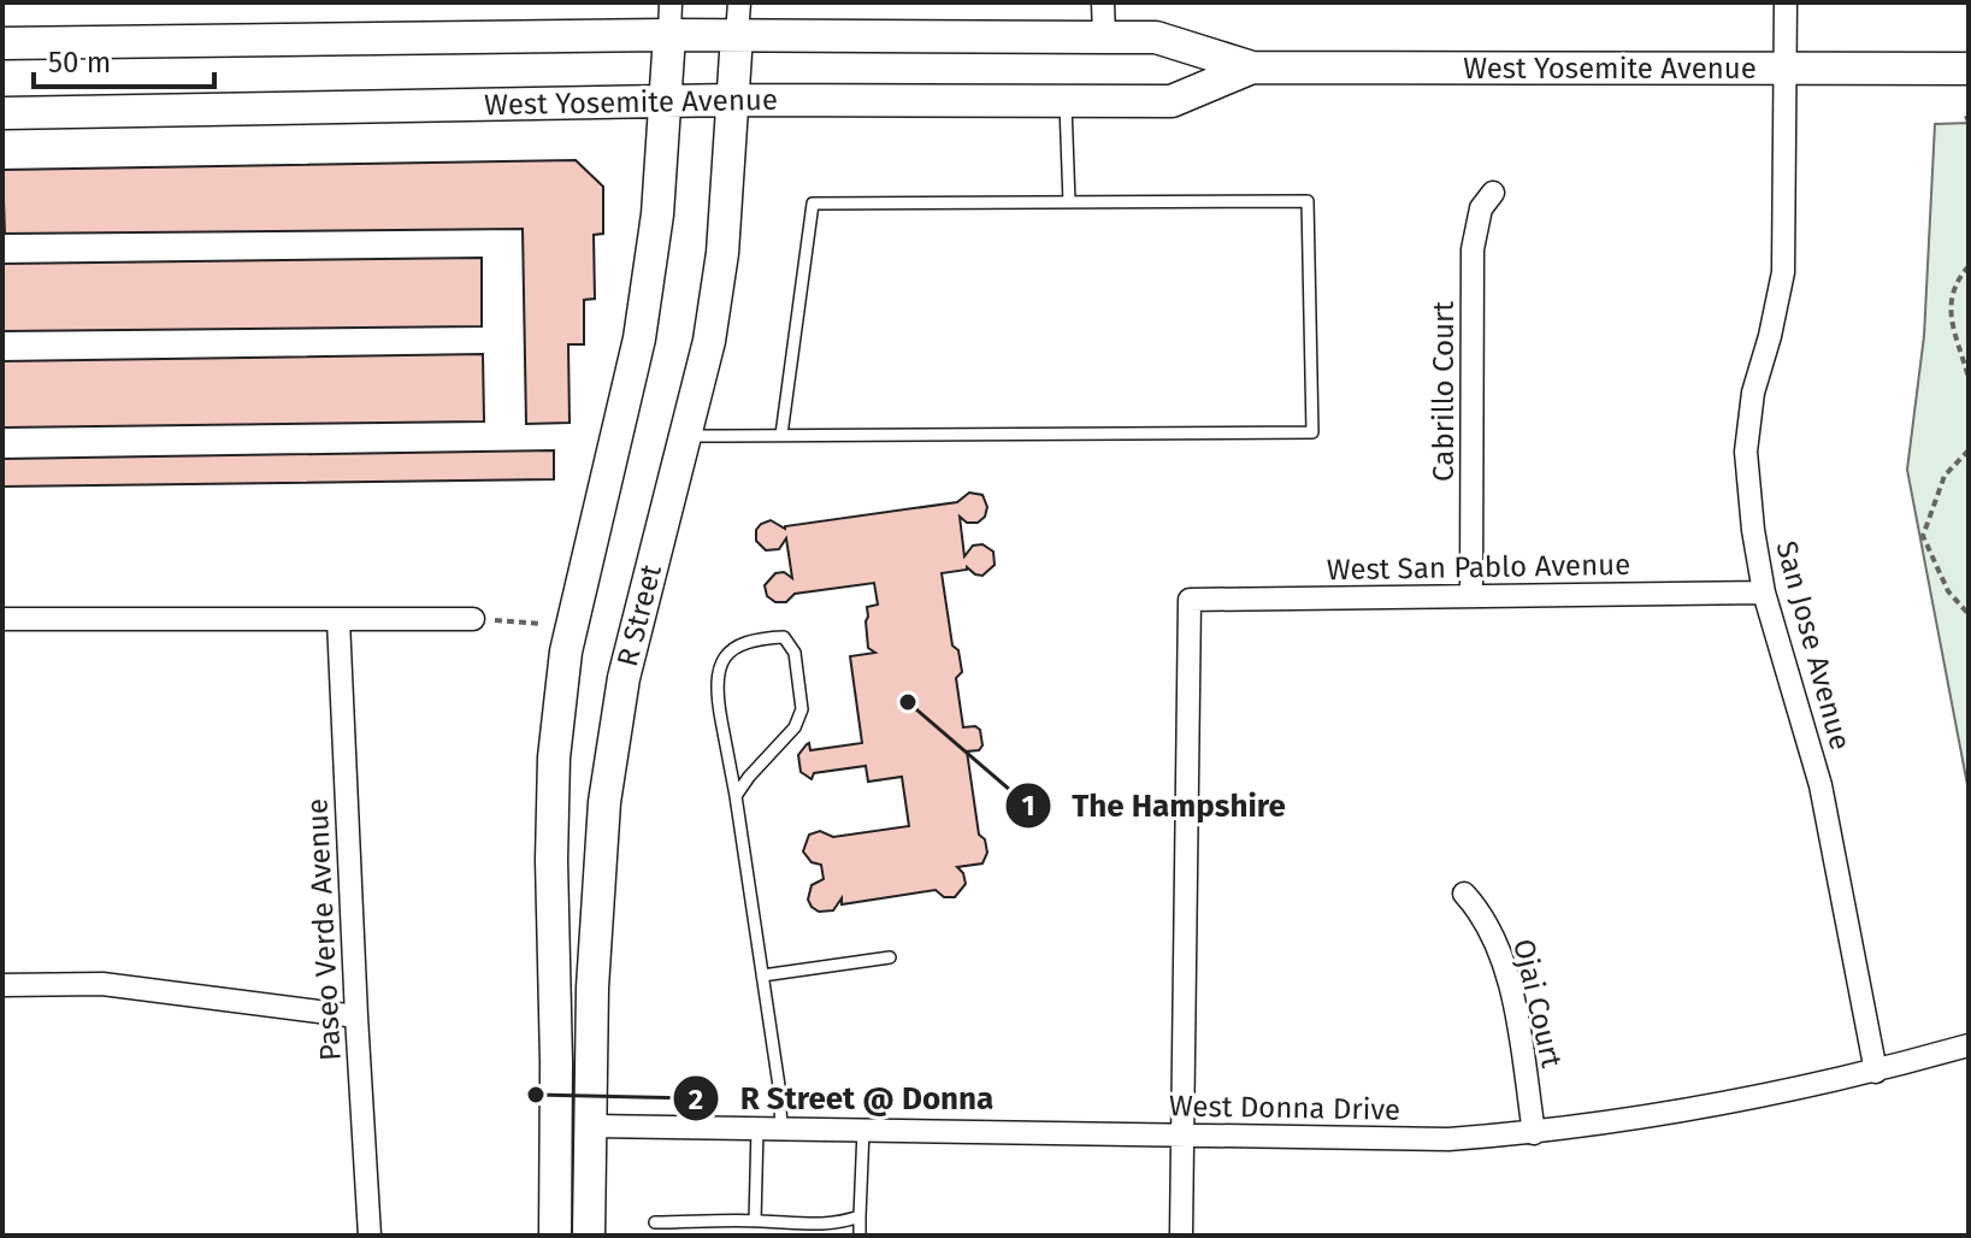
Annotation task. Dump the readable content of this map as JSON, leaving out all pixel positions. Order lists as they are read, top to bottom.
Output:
{
  "streets": {
    "main road": ["West Yosemite Avenue", "R Street"],
    "street": [
      "Cabrillo Court",
      "West San Pablo Avenue",
      "San Jose Avenue",
      "Paseo Verde Avenue",
      "Ojai Court",
      "West Donna Drive"
    ]
  },
  "crossings": [
    ["West Yosemite Avenue", "R Street"],
    ["West Yosemite Avenue", "San Jose Avenue"],
    ["Cabrillo Court", "West San Pablo Avenue"],
    ["West San Pablo Avenue", "San Jose Avenue"],
    ["West San Pablo Avenue", "West Donna Drive"],
    ["R Street", "West Donna Drive"],
    ["San Jose Avenue", "West Donna Drive"],
    ["Ojai Court", "West Donna Drive"]
  ],
  "places": ["The Hampshire", "R Street @ Donna"],
  "scale_bar": "50 m"
}
